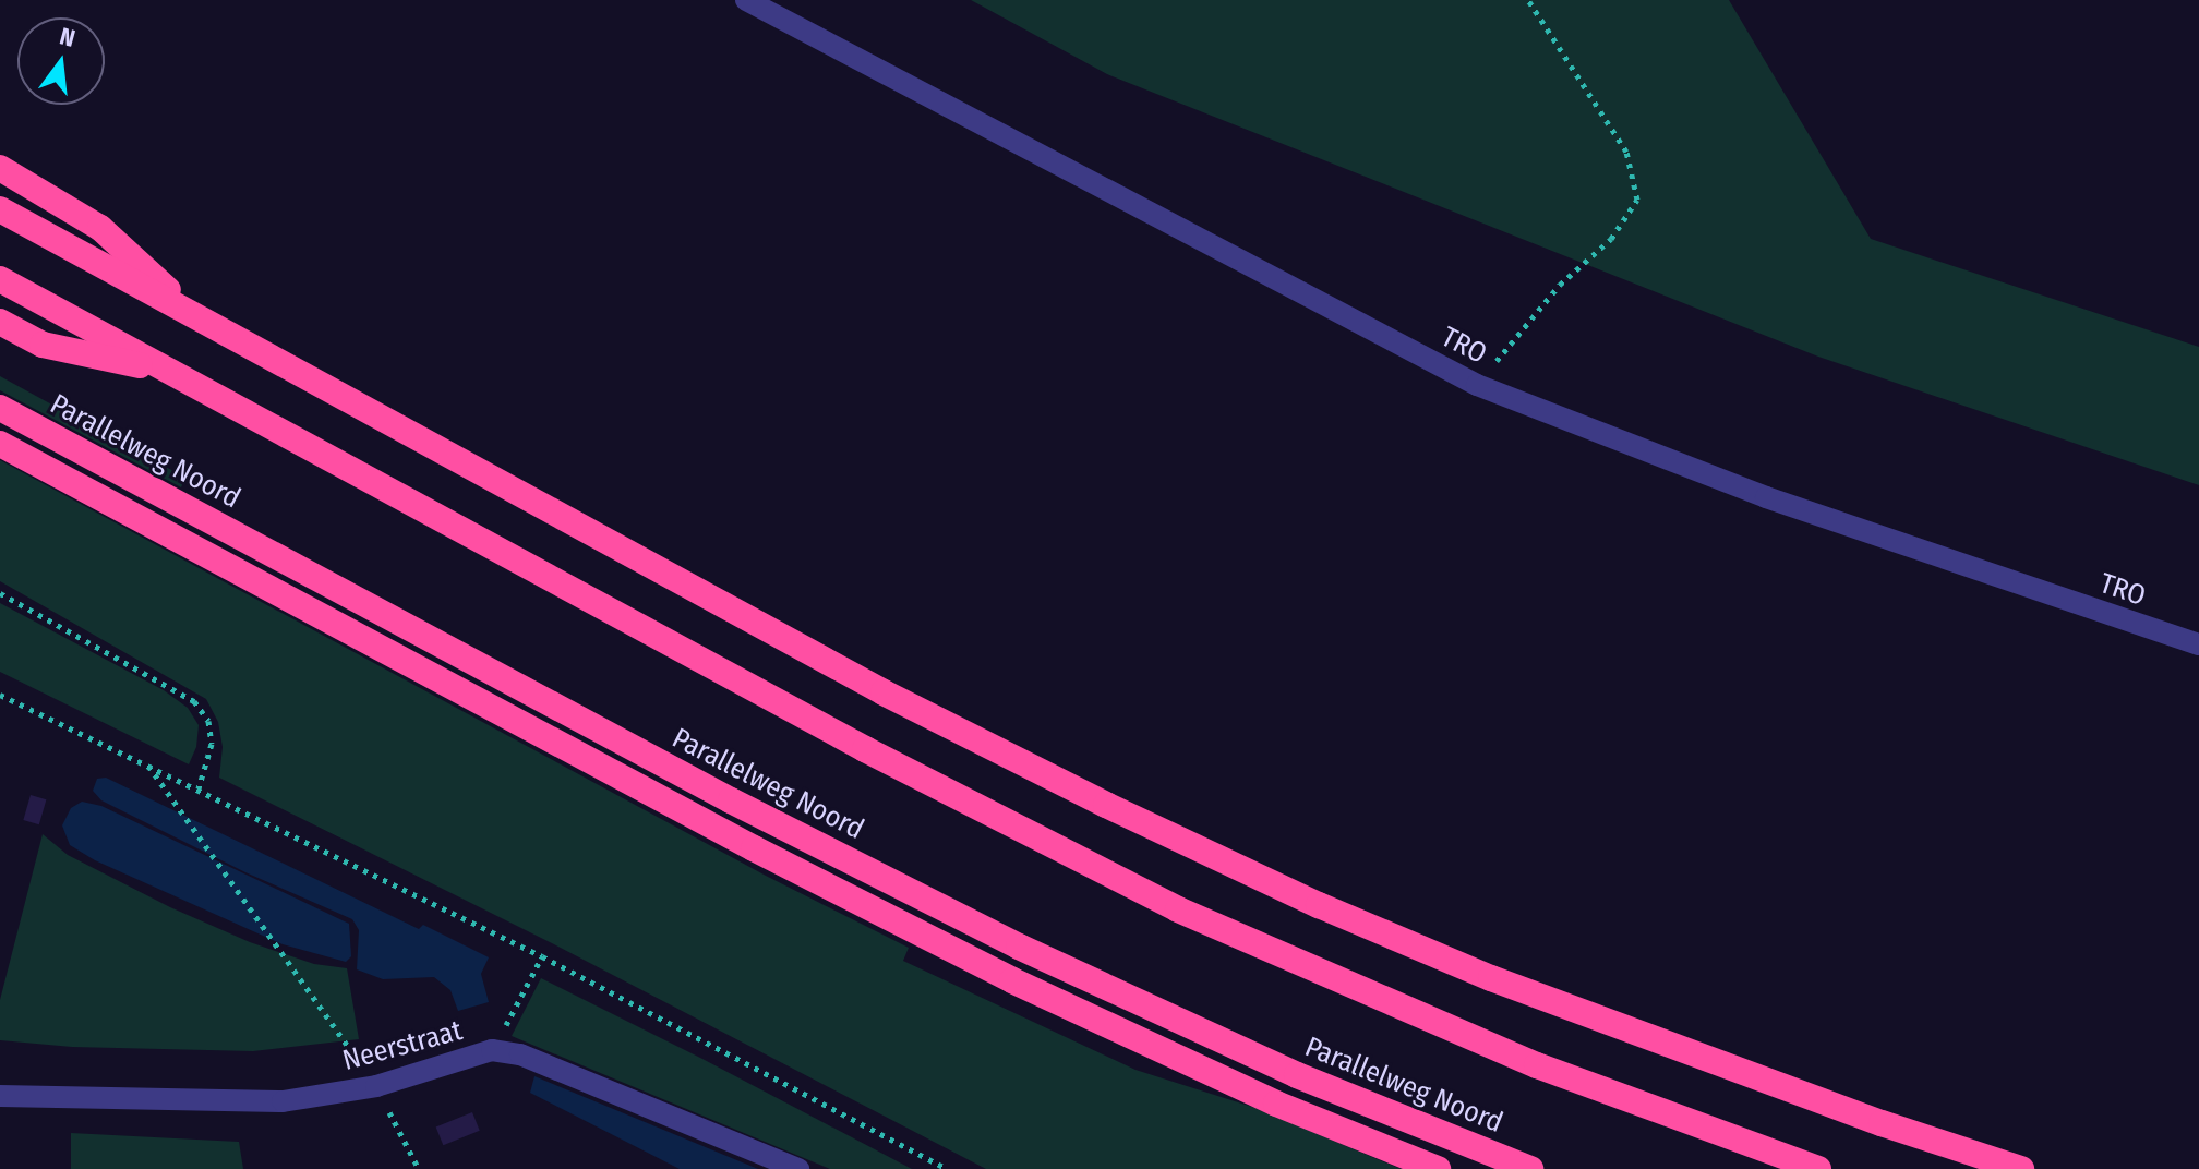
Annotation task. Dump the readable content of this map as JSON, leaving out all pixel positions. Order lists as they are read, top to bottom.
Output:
{
  "streets": {
    "highway": ["Parallelweg Noord"],
    "street": ["TRO", "Neerstraat"]
  },
  "north": "top"
}
